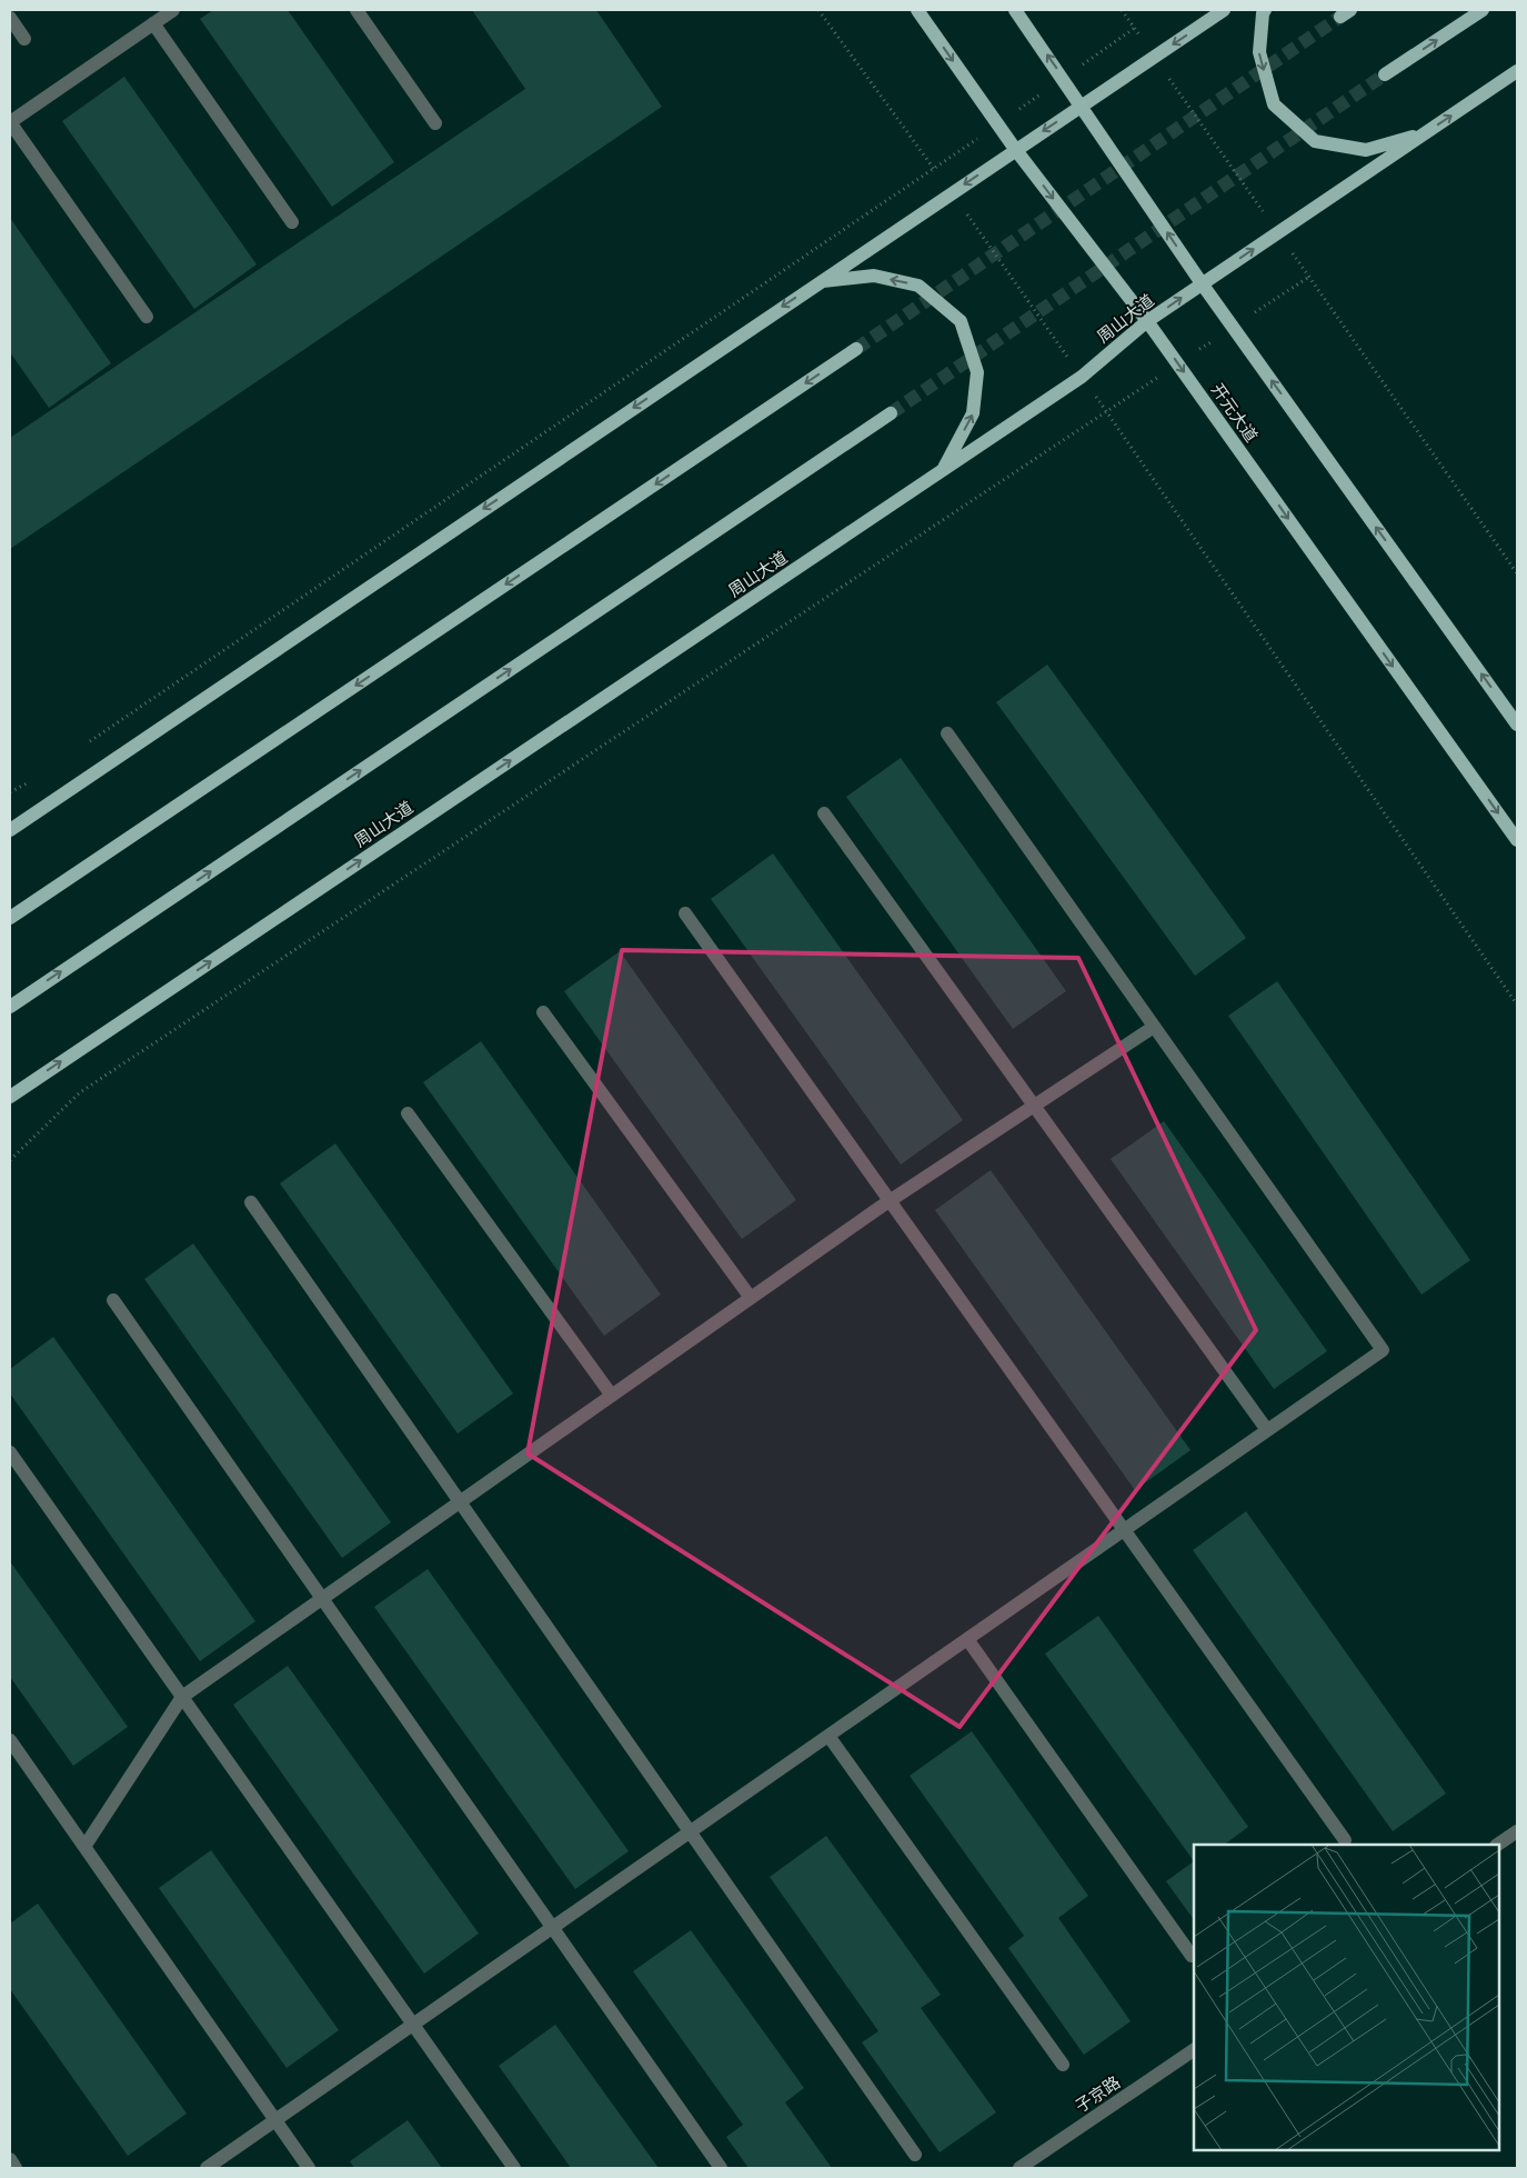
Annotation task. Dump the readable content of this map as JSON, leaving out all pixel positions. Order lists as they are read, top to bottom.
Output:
{
  "streets": {
    "main road": ["周山大道", "开元大道"],
    "street": ["子京路"]
  },
  "crossings": [
    ["周山大道", "开元大道"]
  ]
}
